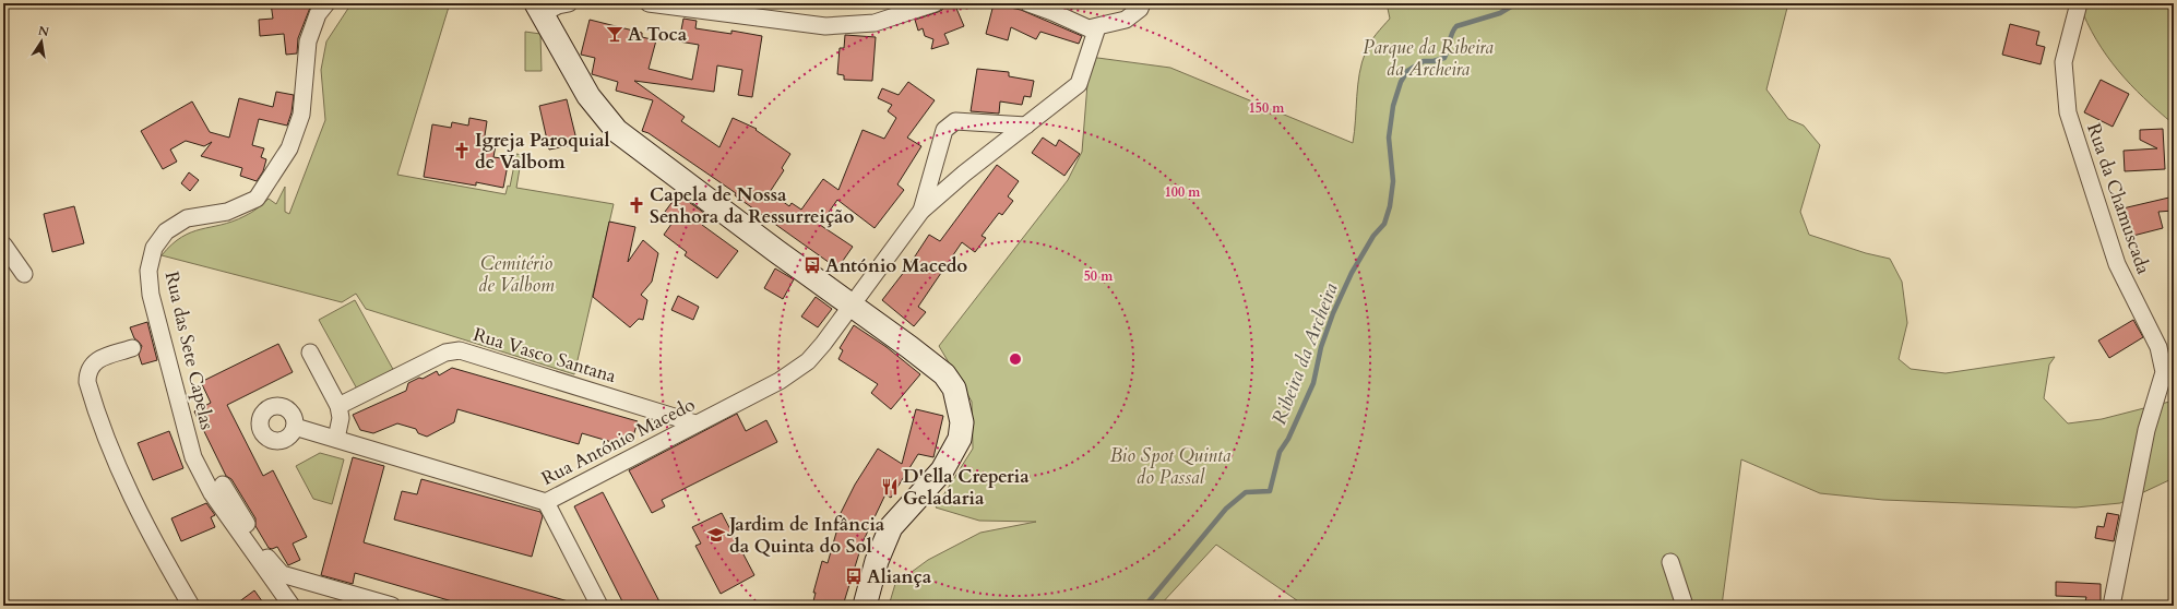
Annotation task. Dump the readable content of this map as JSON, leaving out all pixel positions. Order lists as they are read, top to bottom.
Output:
{
  "streets": {
    "street": [
      "Rua da Chamuscada",
      "Rua das Sete Capelas",
      "Rua Vasco Santana",
      "Rua António Macedo"
    ]
  },
  "crossings": [
    ["Rua Vasco Santana", "Rua António Macedo"]
  ],
  "water": ["Ribeira da Archeira"],
  "parks": ["Parque da Ribeira da Archeira", "Cemitério de Valbom", "Bio Spot Quinta do Passal"],
  "places": {
    "bar": ["A Toca"],
    "church": ["Igreja Paroquial de Valbom", "Capela de Nossa Senhora da Ressurreição"],
    "bus stop": ["António Macedo", "Aliança"],
    "restaurant": ["D'ella Creperia Geladaria"],
    "school or university": ["Jardim de Infância da Quinta do Sol"]
  },
  "north": "top",
  "rings": ["150 m", "100 m", "50 m"]
}
